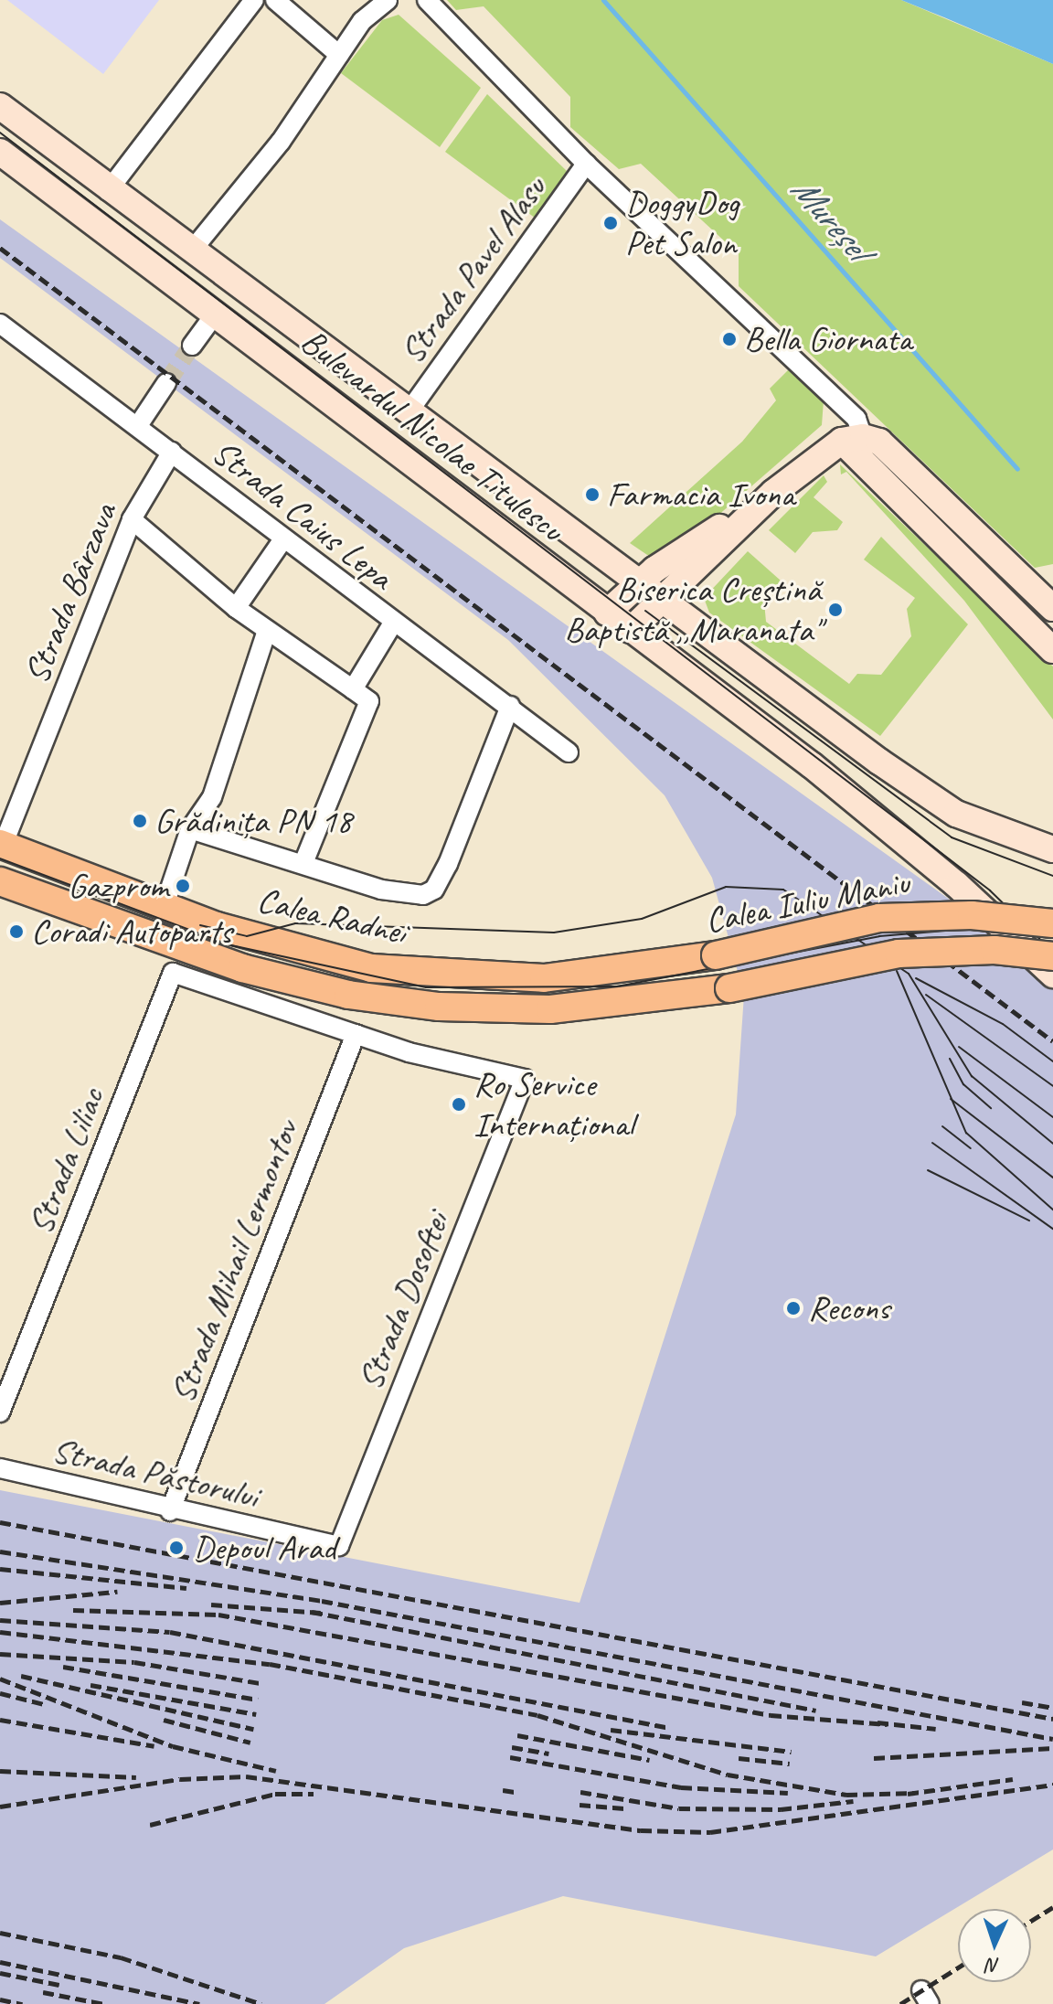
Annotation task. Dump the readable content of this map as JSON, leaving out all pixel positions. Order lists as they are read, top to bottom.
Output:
{
  "streets": {
    "main road": ["Bulevardul Nicolae Titulescu", "Calea Iuliu Maniu", "Calea Radnei"],
    "street": [
      "Strada Pavel Alasu",
      "Strada Caius Lepa",
      "Strada Bârzava",
      "Strada Liliac",
      "Strada Mihail Lermontov",
      "Strada Dosoftei",
      "Strada Păstorului"
    ]
  },
  "crossings": [
    ["Strada Pavel Alasu", "Bulevardul Nicolae Titulescu"],
    ["Strada Caius Lepa", "Strada Bârzava"],
    ["Strada Bârzava", "Calea Radnei"],
    ["Calea Iuliu Maniu", "Calea Radnei"],
    ["Strada Liliac", "Strada Mihail Lermontov"],
    ["Strada Liliac", "Strada Dosoftei"],
    ["Strada Mihail Lermontov", "Strada Dosoftei"],
    ["Strada Mihail Lermontov", "Strada Păstorului"],
    ["Strada Dosoftei", "Strada Păstorului"]
  ],
  "water": ["Mureșel"],
  "places": [
    "DoggyDog Pet Salon",
    "Bella Giornata",
    "Farmacia Ivona",
    "Biserica Creștină Baptistă ,,Maranata\"",
    "Grădinița PN 18",
    "Gazprom",
    "Coradi Autoparts",
    "Ro Service Internațional",
    "Recons",
    "Depoul Arad"
  ],
  "north": "bottom"
}
